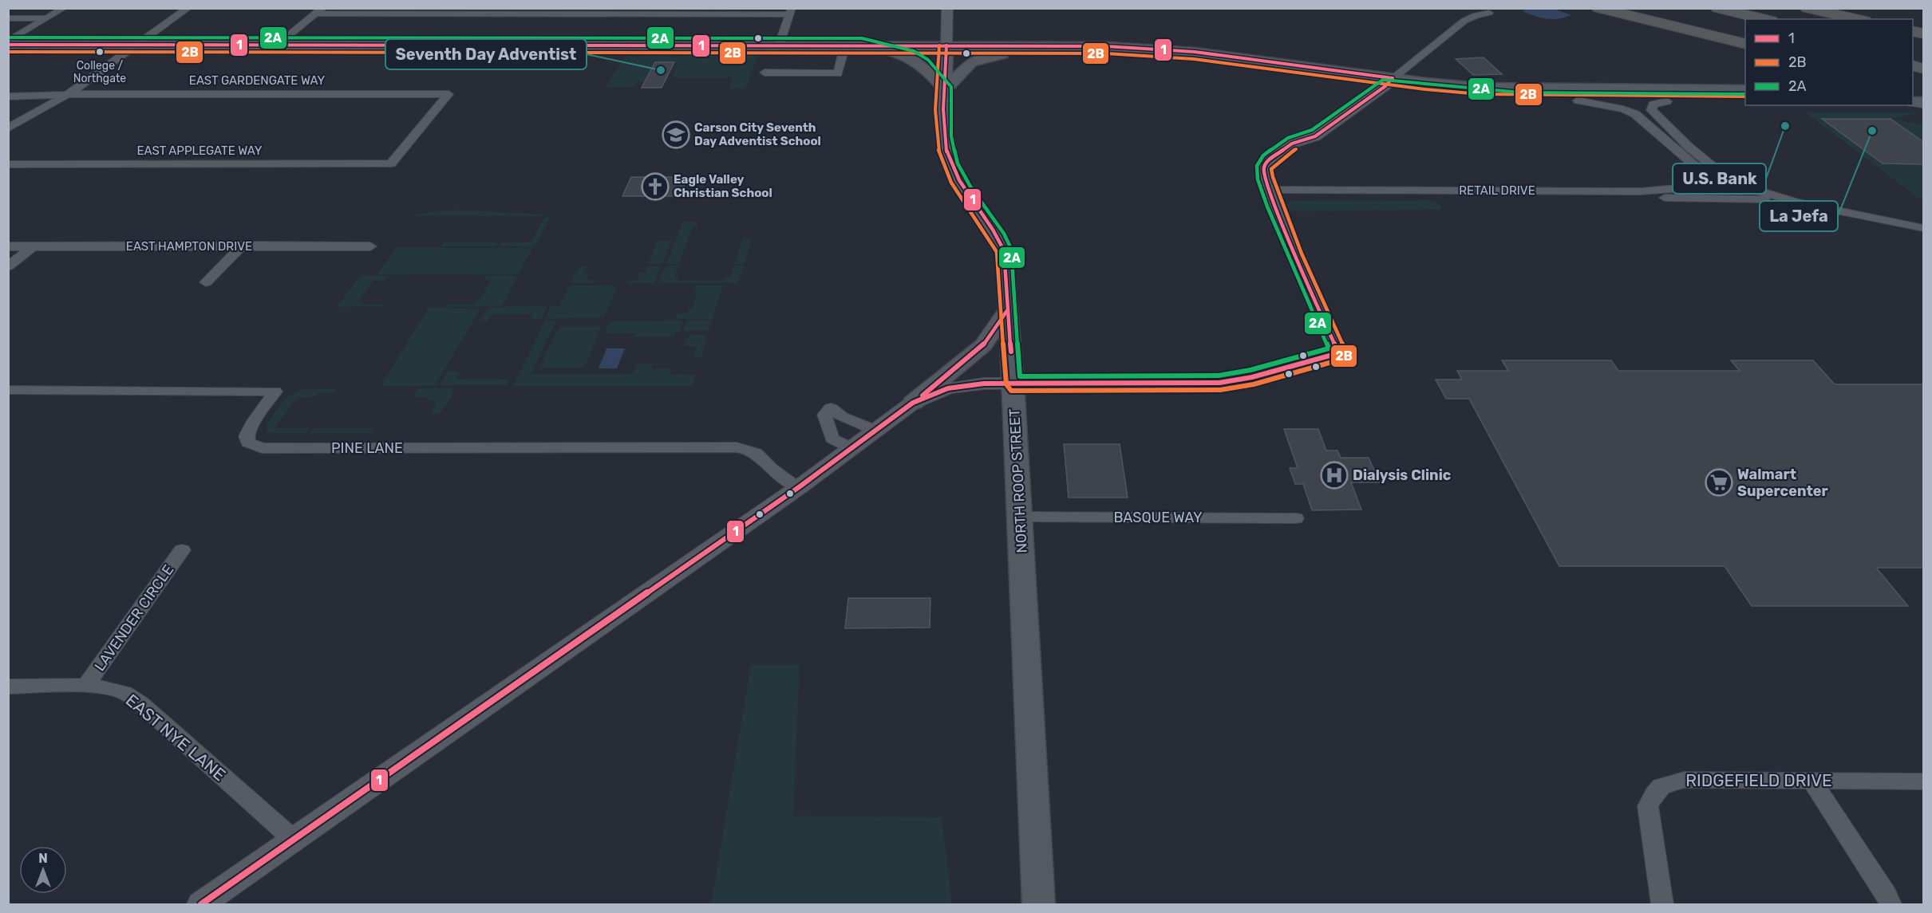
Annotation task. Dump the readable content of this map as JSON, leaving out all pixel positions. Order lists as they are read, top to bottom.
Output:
{
  "streets": {
    "main road": ["NORTH ROOP STREET"],
    "street": [
      "EAST GARDENGATE WAY",
      "EAST APPLEGATE WAY",
      "RETAIL DRIVE",
      "EAST HAMPTON DRIVE",
      "PINE LANE",
      "BASQUE WAY",
      "LAVENDER CIRCLE",
      "EAST NYE LANE",
      "RIDGEFIELD DRIVE"
    ]
  },
  "crossings": [
    ["EAST GARDENGATE WAY", "EAST APPLEGATE WAY"],
    ["NORTH ROOP STREET", "BASQUE WAY"],
    ["LAVENDER CIRCLE", "EAST NYE LANE"]
  ],
  "places": {
    "other": [
      "College / Northgate",
      "Seventh Day Adventist",
      "U.S. Bank",
      "La Jefa"
    ],
    "school or university": ["Carson City Seventh Day Adventist School"],
    "church": ["Eagle Valley Christian School"],
    "hospital": ["Dialysis Clinic"],
    "supermarket": ["Walmart Supercenter"]
  },
  "lines": ["transit line 2A", "transit line 1", "transit line 2B"],
  "legend": ["1", "2B", "2A"],
  "north": "top"
}
